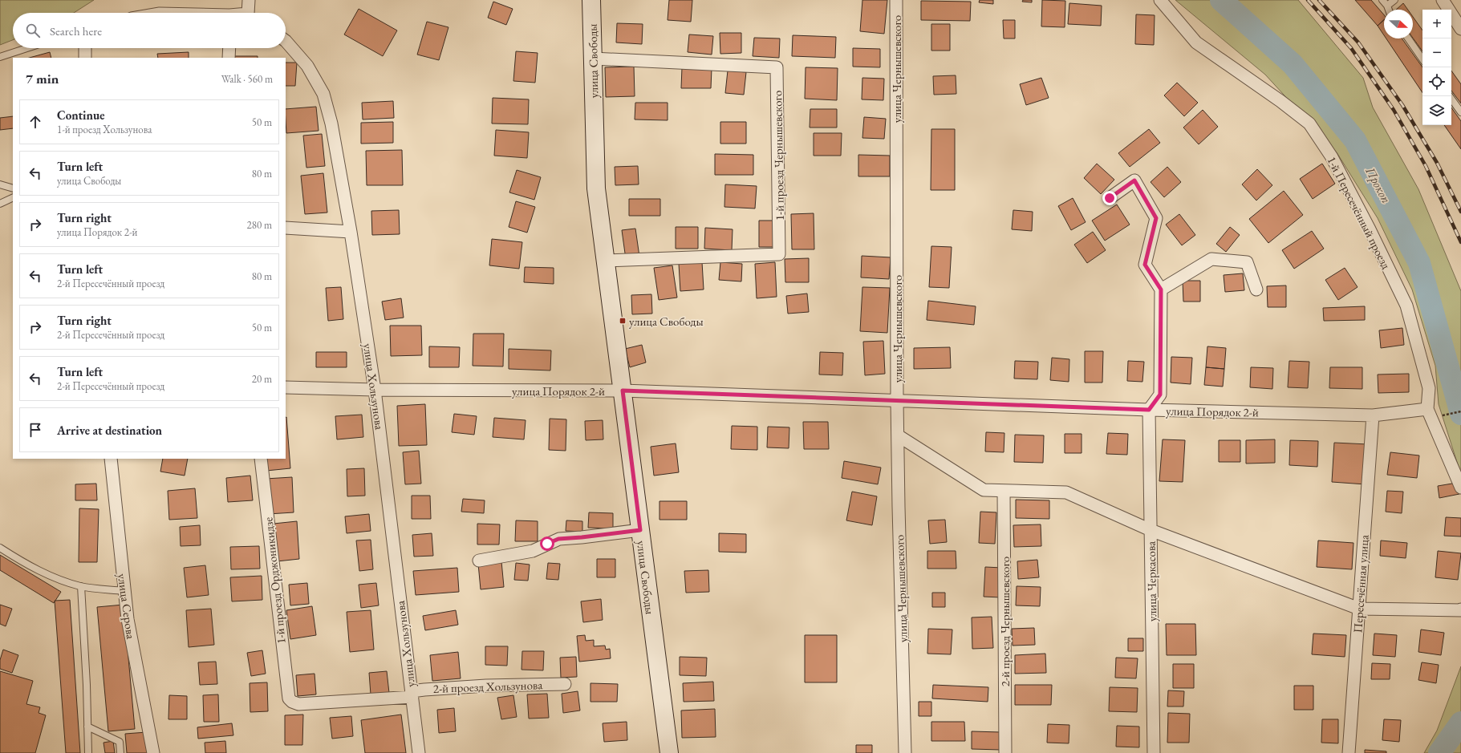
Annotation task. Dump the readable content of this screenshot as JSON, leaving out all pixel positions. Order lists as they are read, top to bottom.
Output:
{
  "streets": {
    "main road": ["улица Свободы"],
    "street": [
      "улица Чернышевского",
      "1-й проезд Чернышевского",
      "1-й Пересечённый проезд",
      "улица Хользунова",
      "улица Порядок 2-й",
      "1-й проезд Орджоникидзе",
      "улица Черкасова",
      "Пересечённая улица",
      "улица Серова",
      "2-й проезд Чернышевского",
      "2-й проезд Хользунова"
    ]
  },
  "crossings": [
    ["улица Свободы", "1-й проезд Чернышевского"],
    ["улица Свободы", "улица Порядок 2-й"],
    ["улица Чернышевского", "улица Порядок 2-й"],
    ["1-й Пересечённый проезд", "улица Порядок 2-й"],
    ["улица Хользунова", "улица Порядок 2-й"],
    ["улица Хользунова", "2-й проезд Хользунова"],
    ["улица Порядок 2-й", "улица Черкасова"],
    ["улица Порядок 2-й", "Пересечённая улица"],
    ["1-й проезд Орджоникидзе", "2-й проезд Хользунова"]
  ],
  "water": ["Прокоп"],
  "places": {
    "transit": ["улица Свободы"]
  },
  "north": "right",
  "page": {
    "map_buttons": ["+", "−"],
    "search": "Search here",
    "heading": ["7 min", "Walk · 560 m"],
    "list": [
      ["Continue", "1-й проезд Хользунова", "50 m"],
      ["Turn left", "улица Свободы", "80 m"],
      ["Turn right", "улица Порядок 2-й", "280 m"],
      ["Turn left", "2-й Пересечённый проезд", "80 m"],
      ["Turn right", "2-й Пересечённый проезд", "50 m"],
      ["Turn left", "2-й Пересечённый проезд", "20 m"],
      "Arrive at destination"
    ]
  }
}
